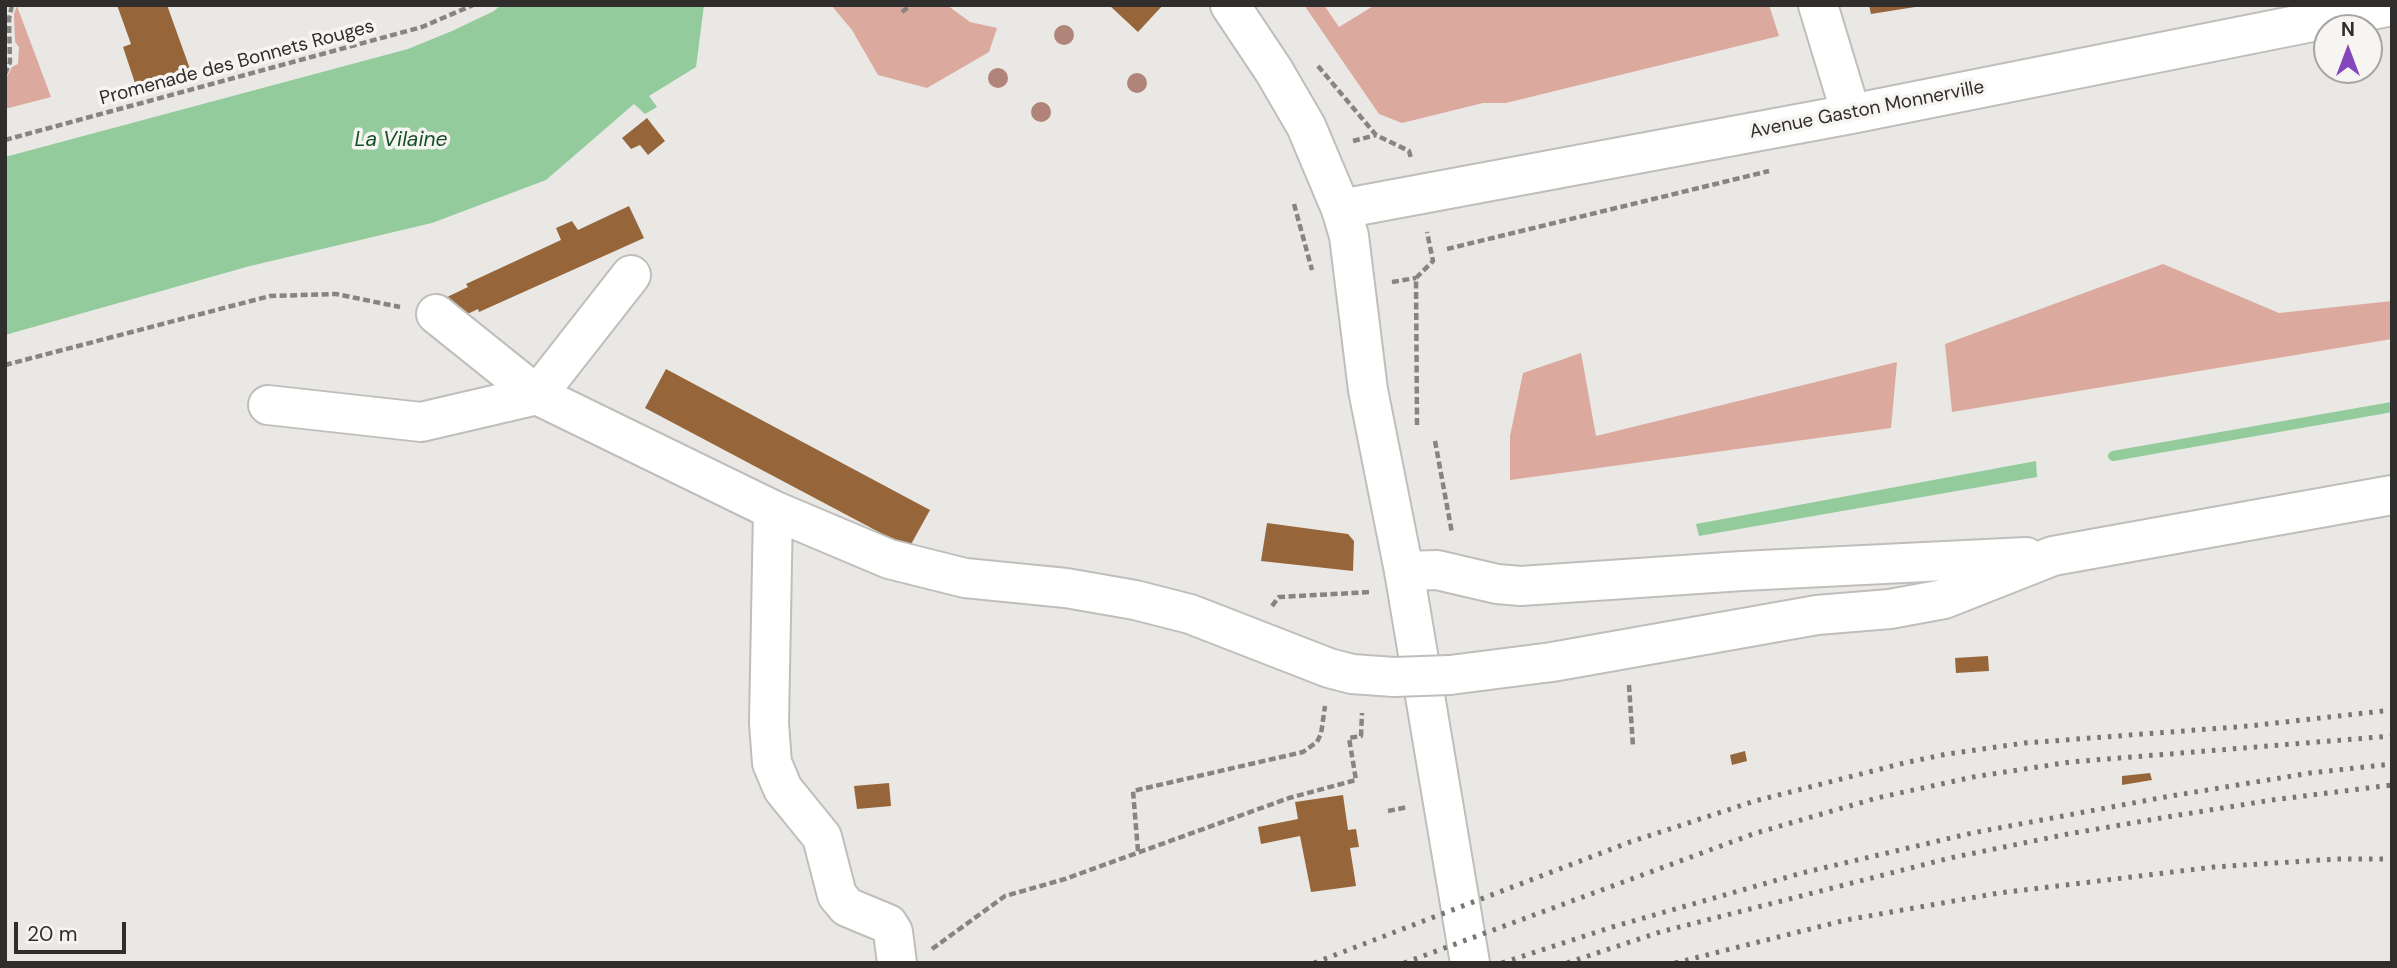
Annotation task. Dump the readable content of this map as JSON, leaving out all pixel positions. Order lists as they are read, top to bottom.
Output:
{
  "streets": {
    "street": ["Avenue Gaston Monnerville"],
    "path": ["Promenade des Bonnets Rouges"]
  },
  "water": ["La Vilaine"],
  "scale_bar": "20 m",
  "north": "top"
}
